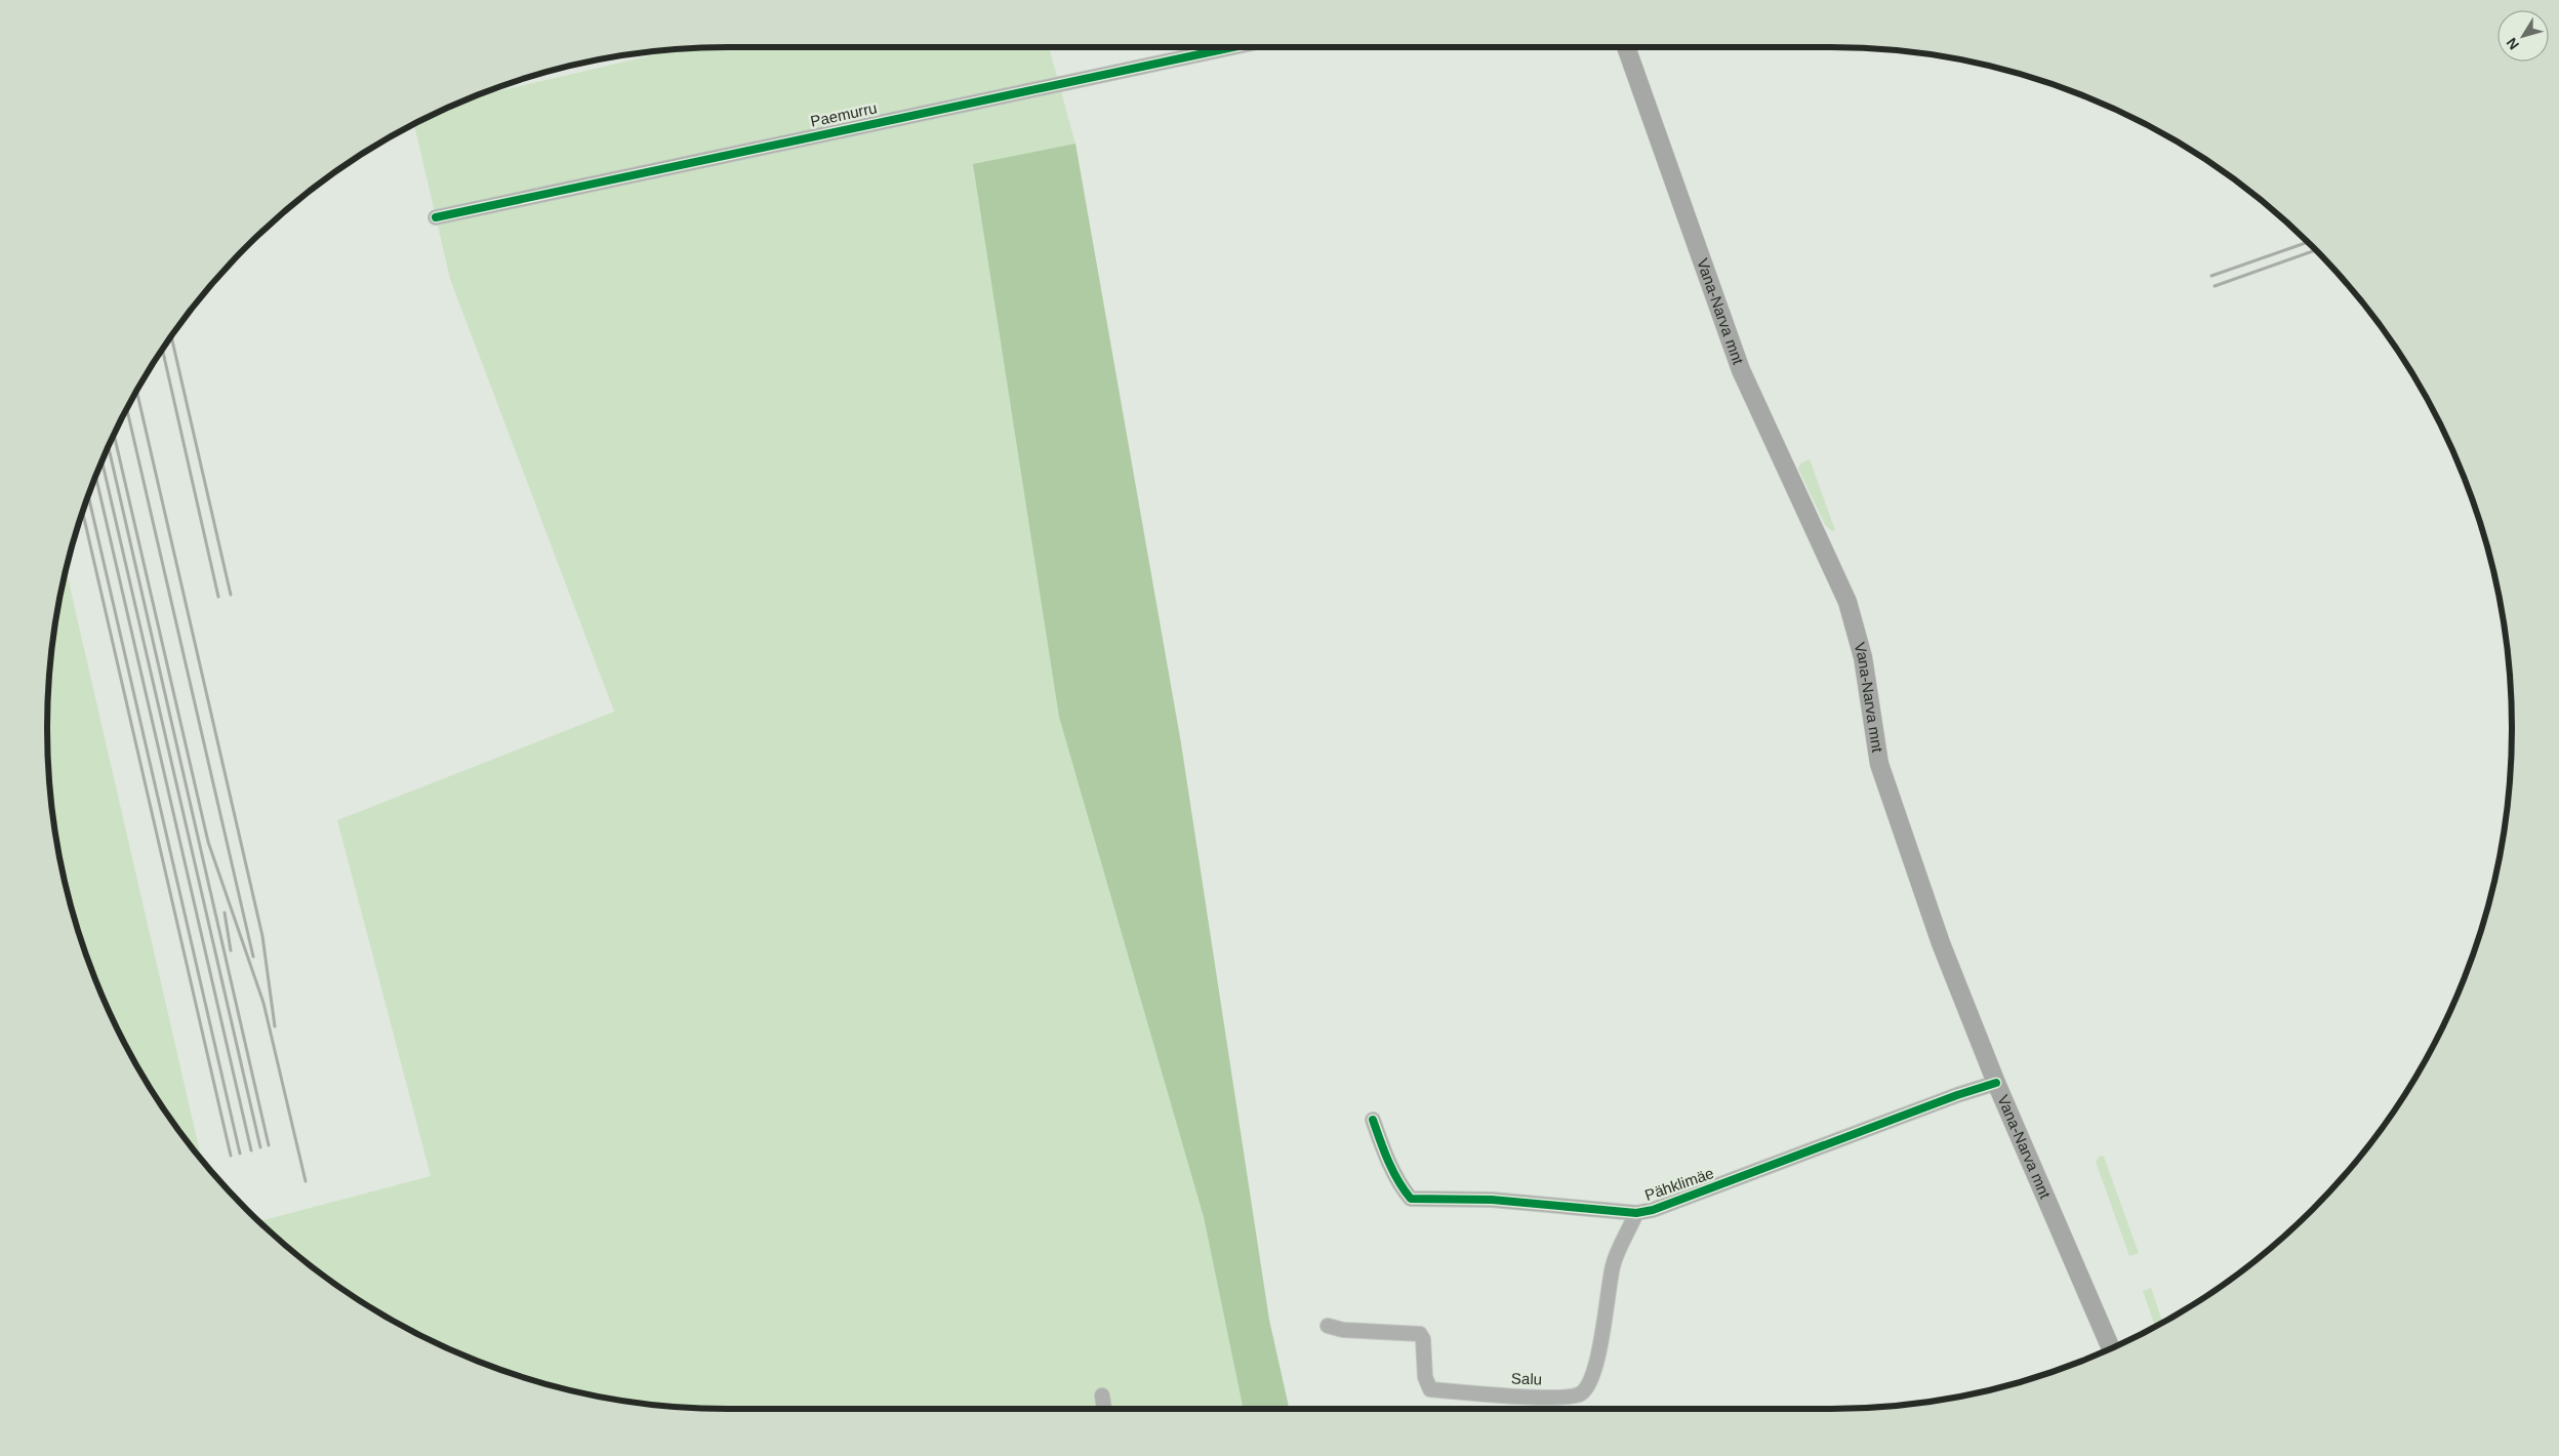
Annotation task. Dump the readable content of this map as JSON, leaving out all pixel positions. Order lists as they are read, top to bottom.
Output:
{
  "streets": {
    "main road": ["Vana-Narva mnt"],
    "street": ["Paemurru", "Pähklimäe", "Salu"]
  },
  "crossings": [
    ["Vana-Narva mnt", "Pähklimäe"],
    ["Pähklimäe", "Salu"]
  ],
  "north": "bottom left"
}
